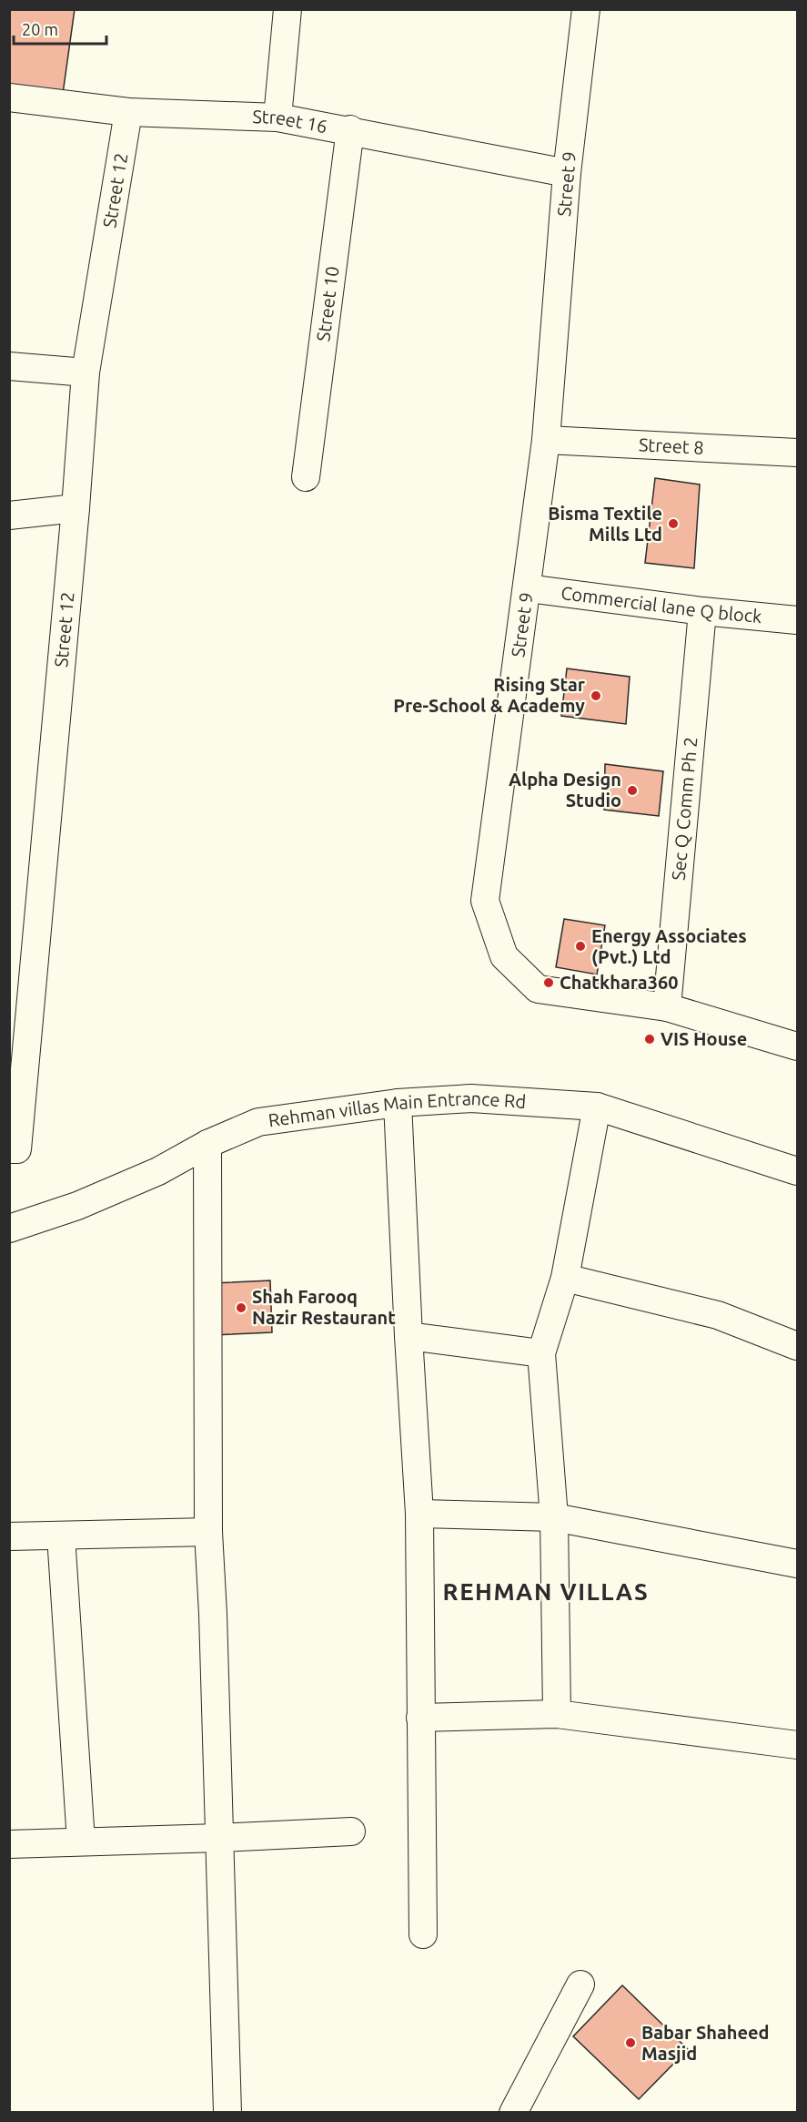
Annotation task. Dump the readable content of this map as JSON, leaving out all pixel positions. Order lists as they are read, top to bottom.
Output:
{
  "streets": {
    "street": [
      "Street 16",
      "Street 9",
      "Street 12",
      "Street 10",
      "Street 8",
      "Commercial lane Q block",
      "Sec Q Comm Ph 2",
      "Rehman villas Main Entrance Rd"
    ]
  },
  "crossings": [
    ["Street 16", "Street 9"],
    ["Street 16", "Street 12"],
    ["Street 16", "Street 10"],
    ["Street 9", "Street 8"],
    ["Street 9", "Commercial lane Q block"],
    ["Street 9", "Sec Q Comm Ph 2"],
    ["Commercial lane Q block", "Sec Q Comm Ph 2"]
  ],
  "districts": ["REHMAN VILLAS"],
  "places": [
    "Bisma Textile Mills Ltd",
    "Rising Star Pre-School & Academy",
    "Alpha Design Studio",
    "Energy Associates (Pvt.) Ltd",
    "Chatkhara360",
    "VIS House",
    "Shah Farooq Nazir Restaurant",
    "Babar Shaheed Masjid"
  ],
  "scale_bar": "20 m"
}
